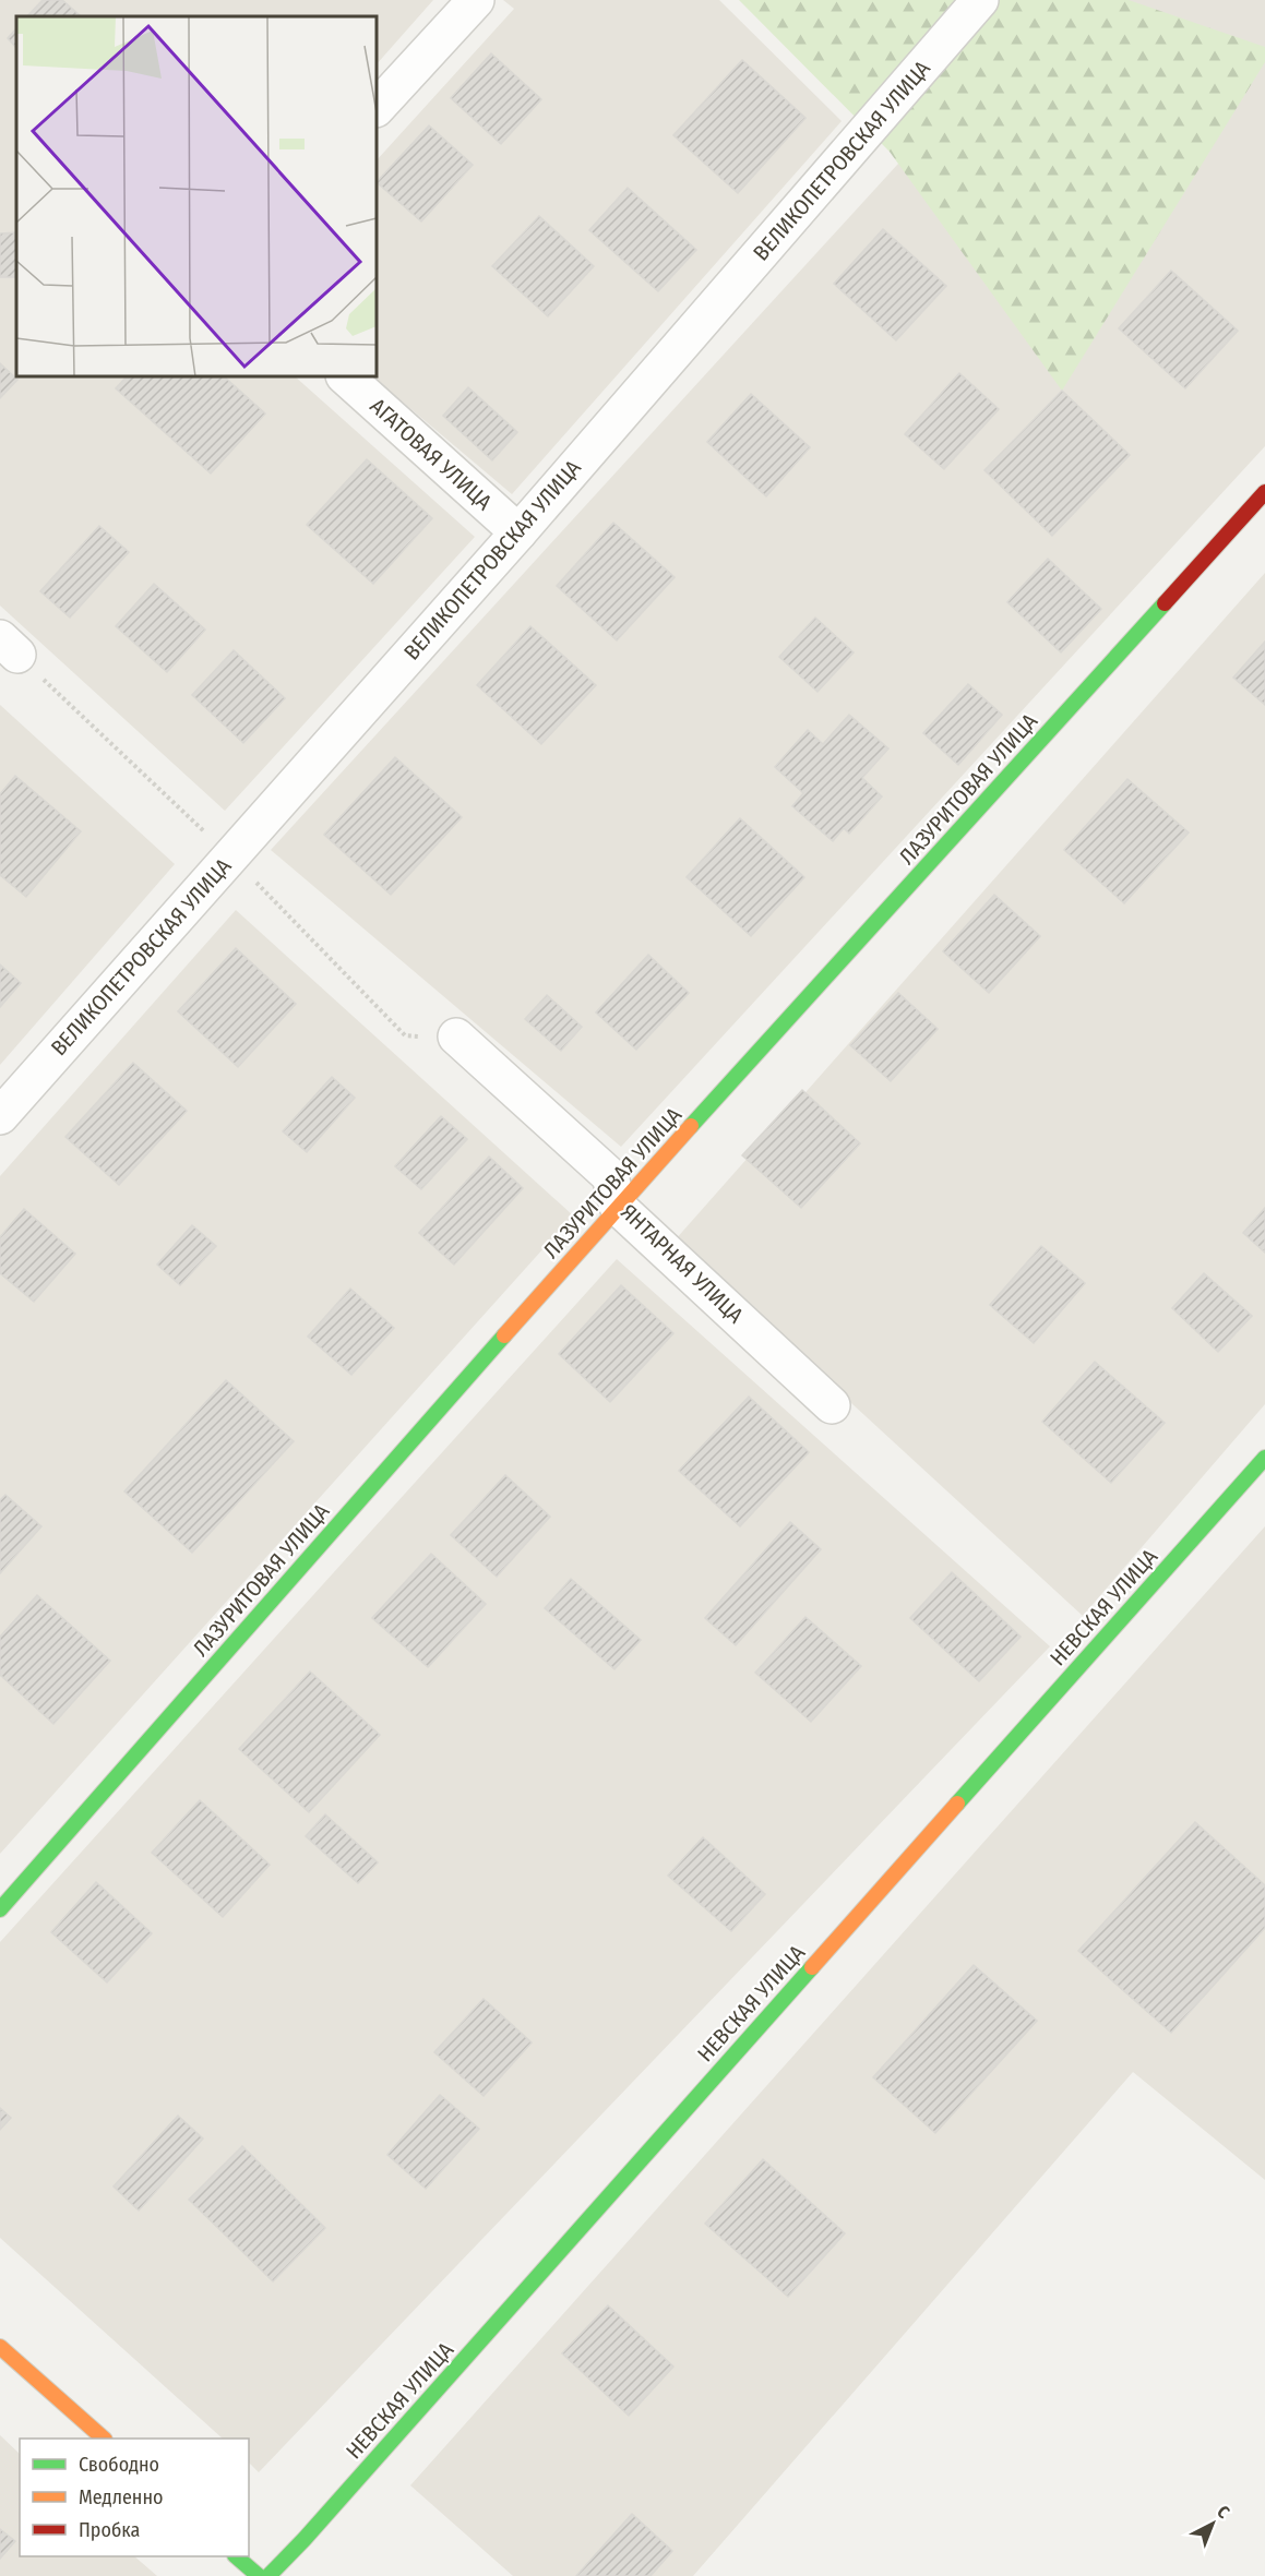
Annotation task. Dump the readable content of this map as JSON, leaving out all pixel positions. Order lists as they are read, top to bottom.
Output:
{
  "streets": {
    "street": [
      "ВЕЛИКОПЕТРОВСКАЯ УЛИЦА",
      "АГАТОВАЯ УЛИЦА",
      "ЛАЗУРИТОВАЯ УЛИЦА",
      "ЯНТАРНАЯ УЛИЦА",
      "НЕВСКАЯ УЛИЦА"
    ]
  },
  "crossings": [
    ["ВЕЛИКОПЕТРОВСКАЯ УЛИЦА", "АГАТОВАЯ УЛИЦА"],
    ["ЛАЗУРИТОВАЯ УЛИЦА", "ЯНТАРНАЯ УЛИЦА"]
  ],
  "legend": ["Свободно", "Медленно", "Пробка"],
  "north": "top right"
}
